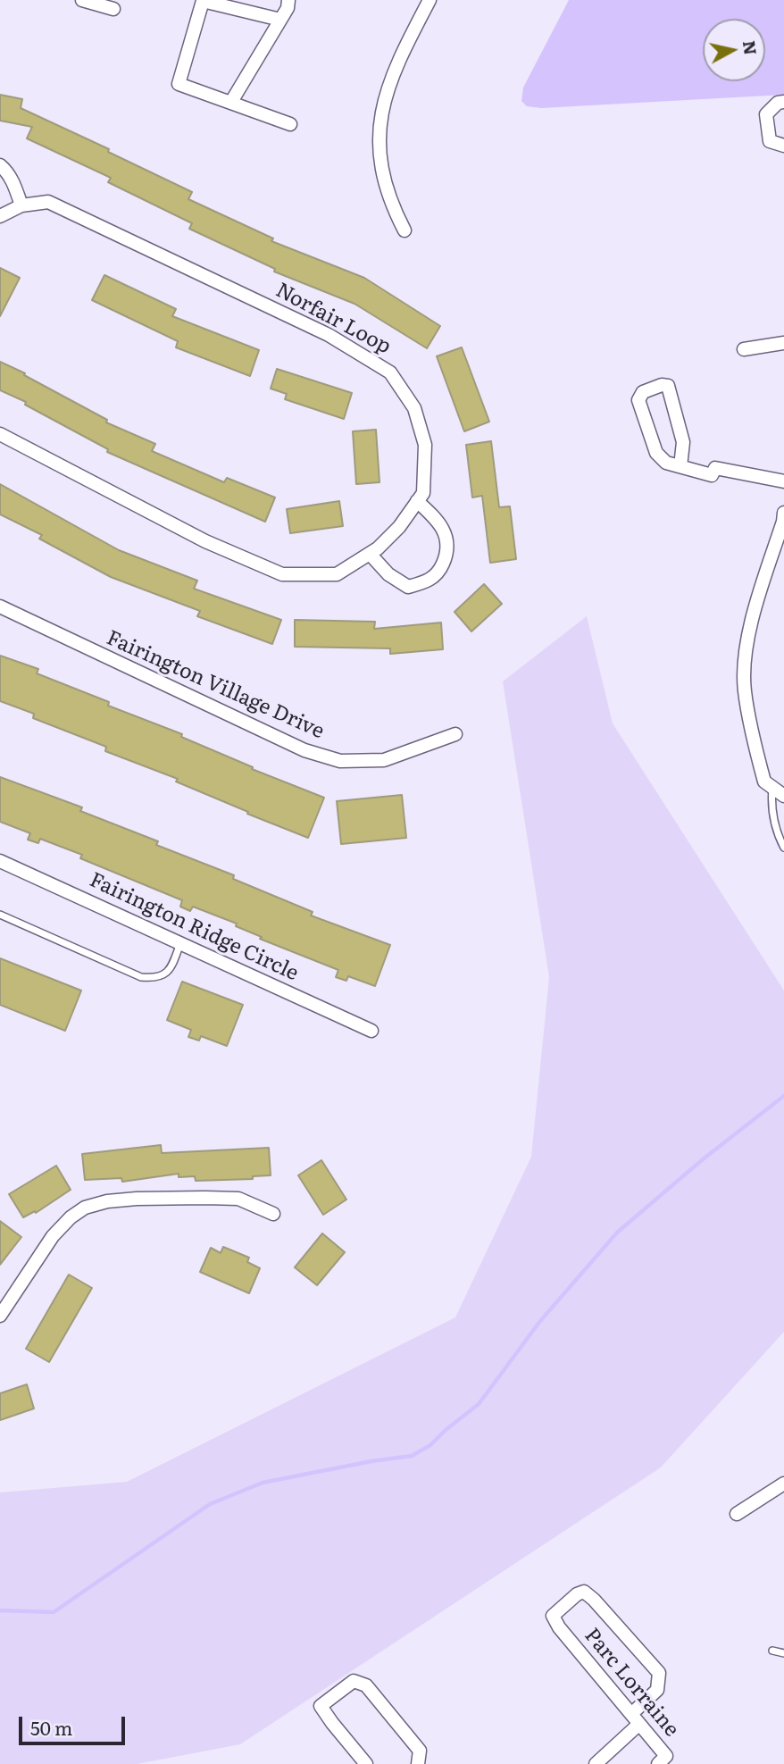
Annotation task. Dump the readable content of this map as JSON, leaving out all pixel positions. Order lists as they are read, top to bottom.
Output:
{
  "streets": {
    "street": [
      "Norfair Loop",
      "Fairington Village Drive",
      "Fairington Ridge Circle",
      "Parc Lorraine"
    ]
  },
  "scale_bar": "50 m",
  "north": "right"
}
